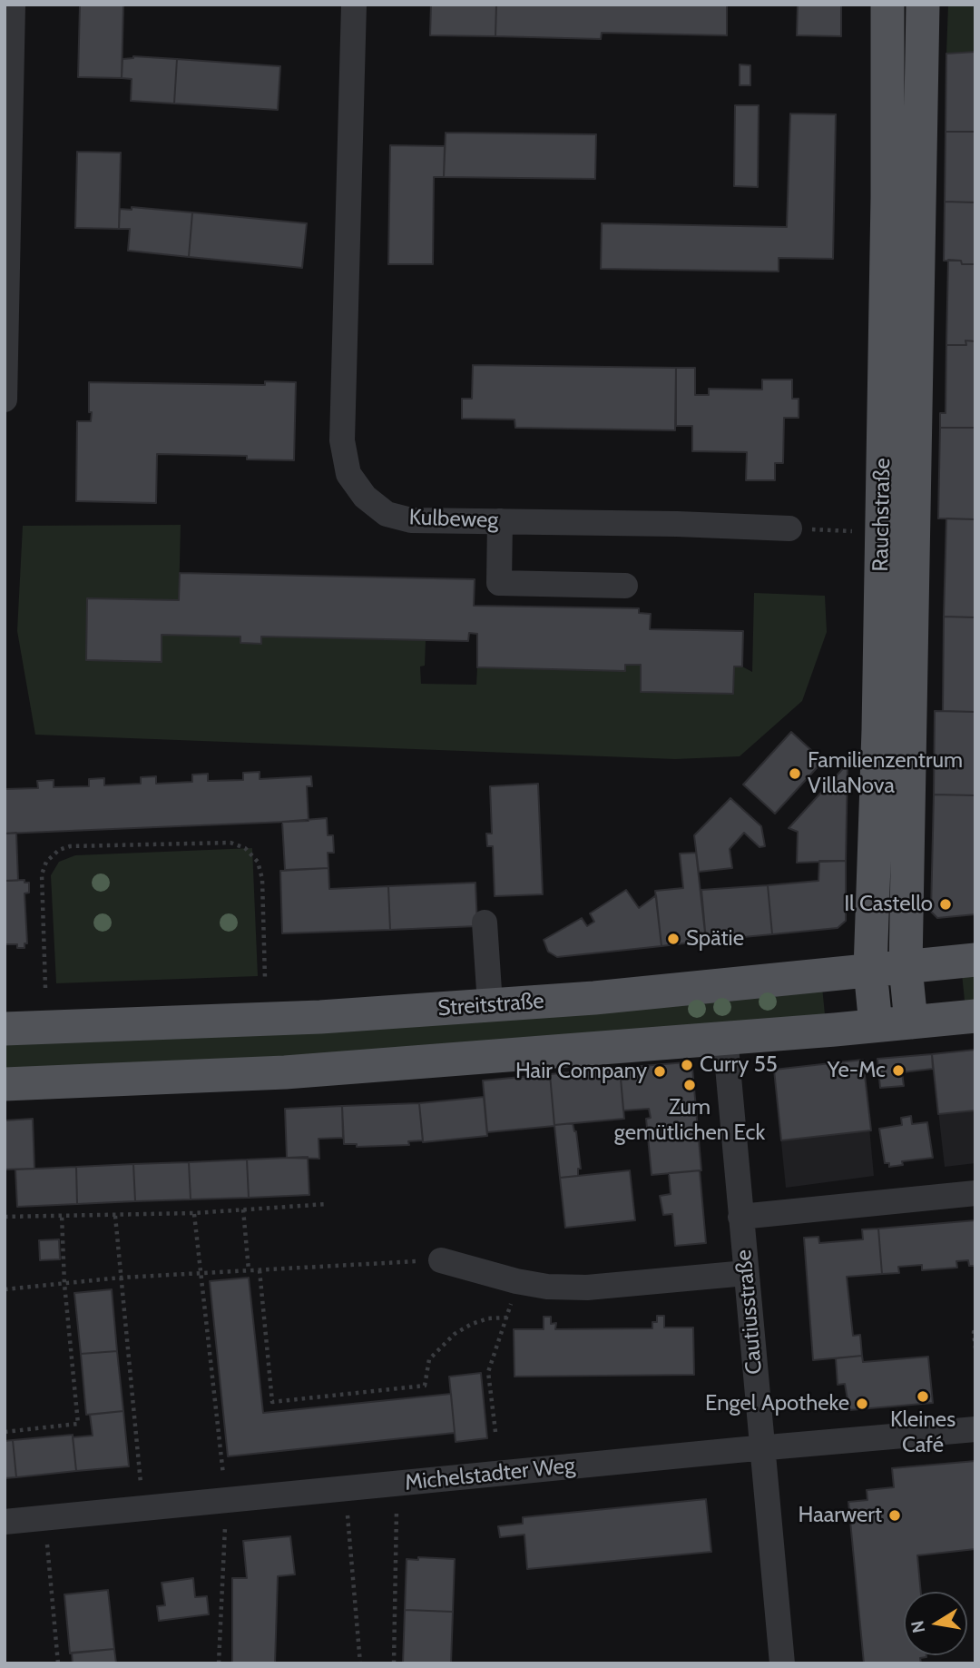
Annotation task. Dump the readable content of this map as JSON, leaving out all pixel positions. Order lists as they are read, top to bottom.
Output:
{
  "streets": {
    "main road": ["Rauchstraße", "Streitstraße"],
    "street": ["Kulbeweg", "Cautiusstraße", "Michelstadter Weg"]
  },
  "crossings": [
    ["Rauchstraße", "Streitstraße"],
    ["Cautiusstraße", "Michelstadter Weg"]
  ],
  "places": [
    "Familienzentrum VillaNova",
    "Il Castello",
    "Spätie",
    "Curry 55",
    "Ye-Mc",
    "Hair Company",
    "Zum gemütlichen Eck",
    "Kleines Café",
    "Engel Apotheke",
    "Haarwert"
  ],
  "north": "left"
}
